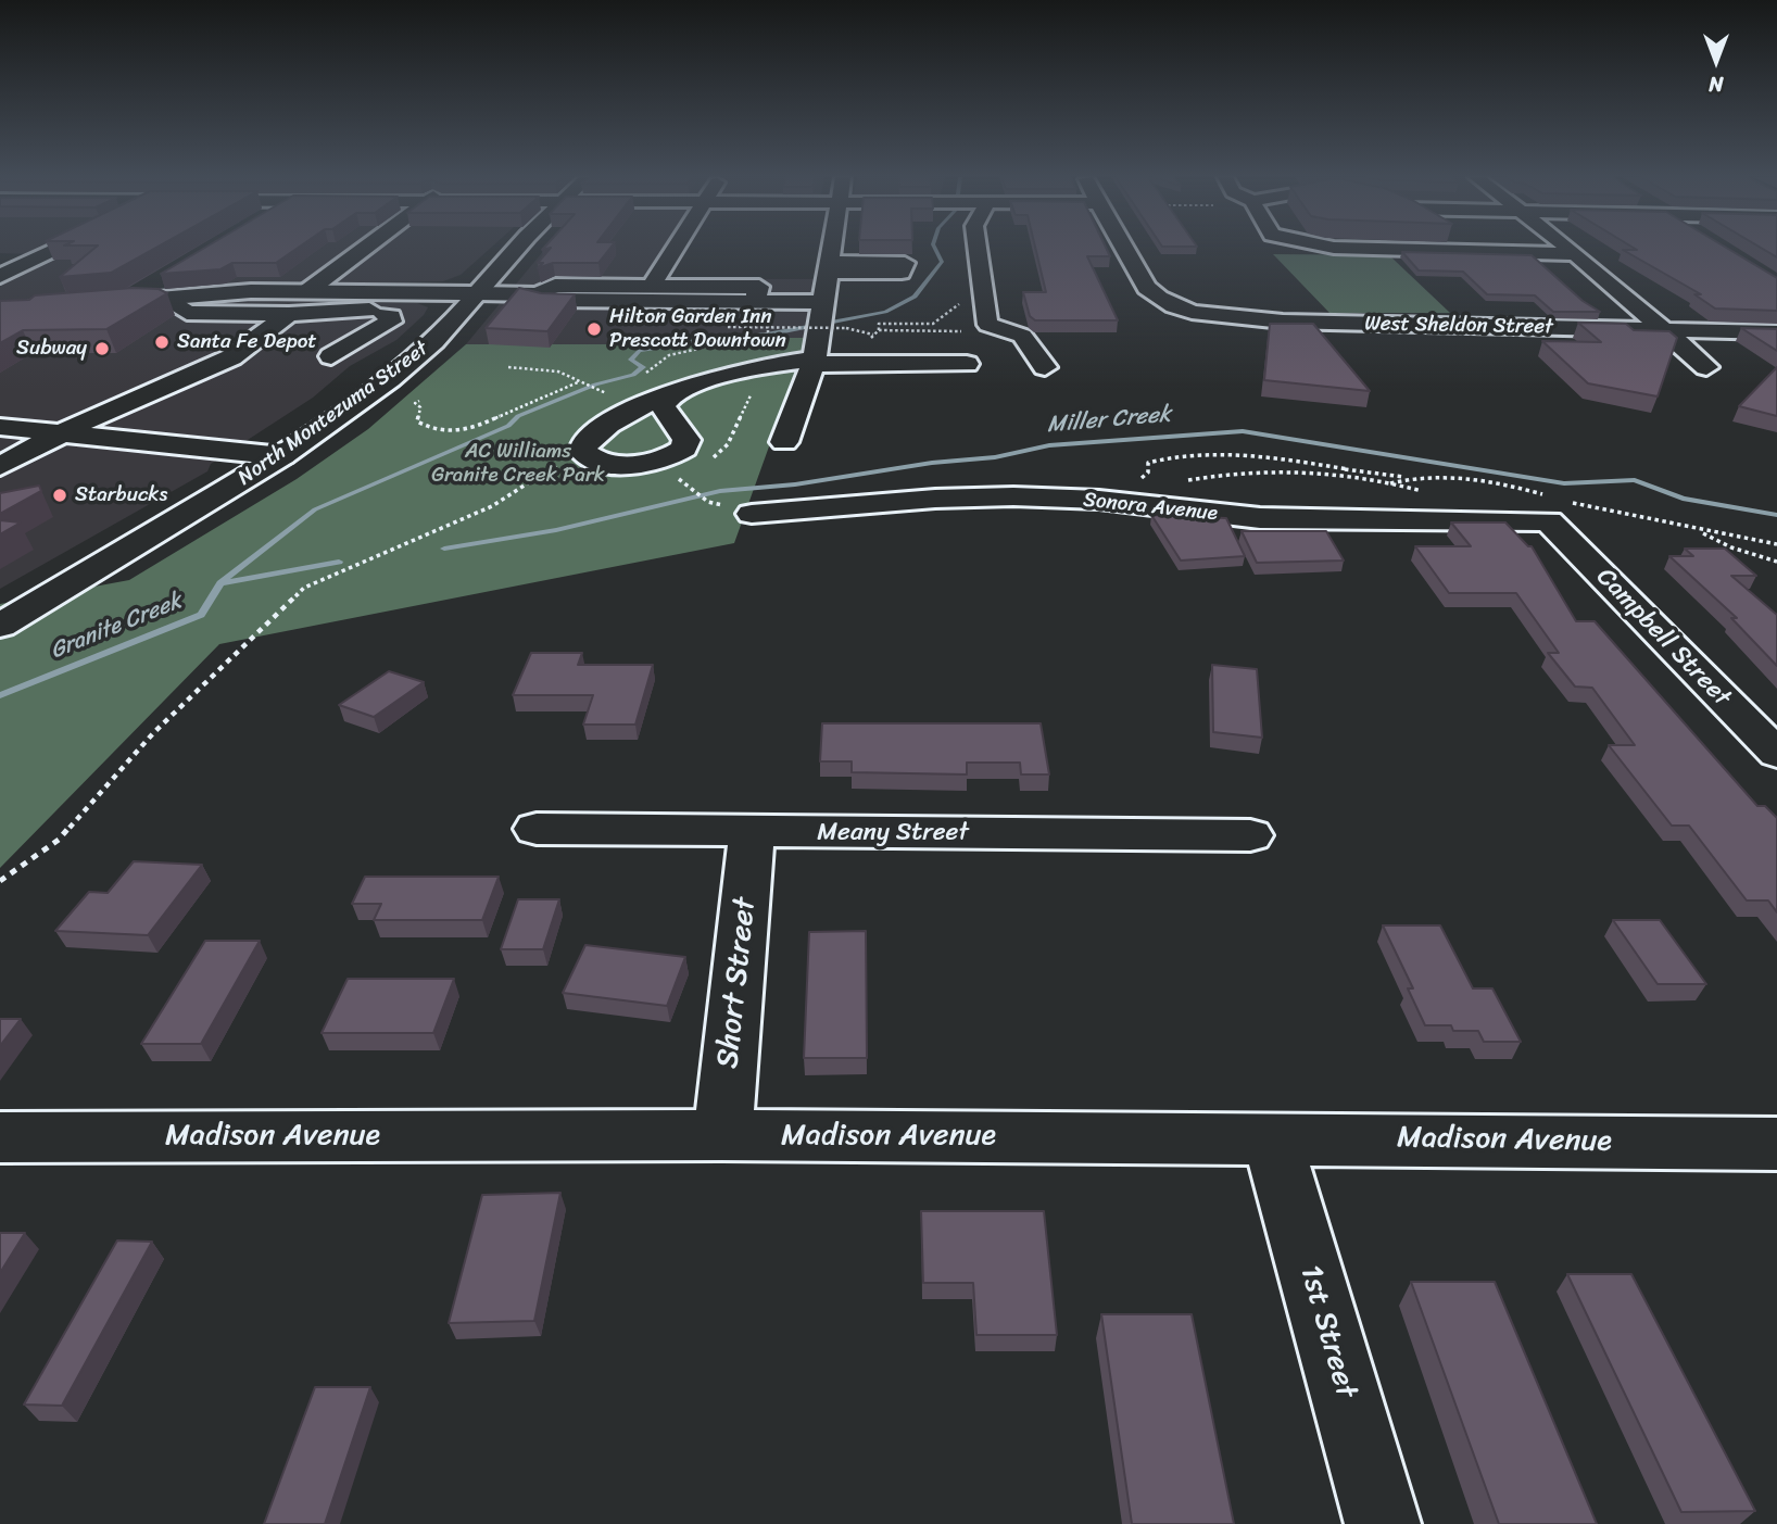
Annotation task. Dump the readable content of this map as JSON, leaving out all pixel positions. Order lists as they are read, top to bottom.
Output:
{
  "streets": {
    "street": [
      "West Sheldon Street",
      "North Montezuma Street",
      "Sonora Avenue",
      "Campbell Street",
      "Meany Street",
      "Short Street",
      "Madison Avenue",
      "1st Street"
    ]
  },
  "crossings": [
    ["Sonora Avenue", "Campbell Street"],
    ["Meany Street", "Short Street"],
    ["Short Street", "Madison Avenue"],
    ["Madison Avenue", "1st Street"]
  ],
  "water": ["Miller Creek", "Granite Creek"],
  "parks": ["AC Williams Granite Creek Park"],
  "places": [
    "Hilton Garden Inn Prescott Downtown",
    "Santa Fe Depot",
    "Subway",
    "Starbucks"
  ],
  "north": "bottom"
}
